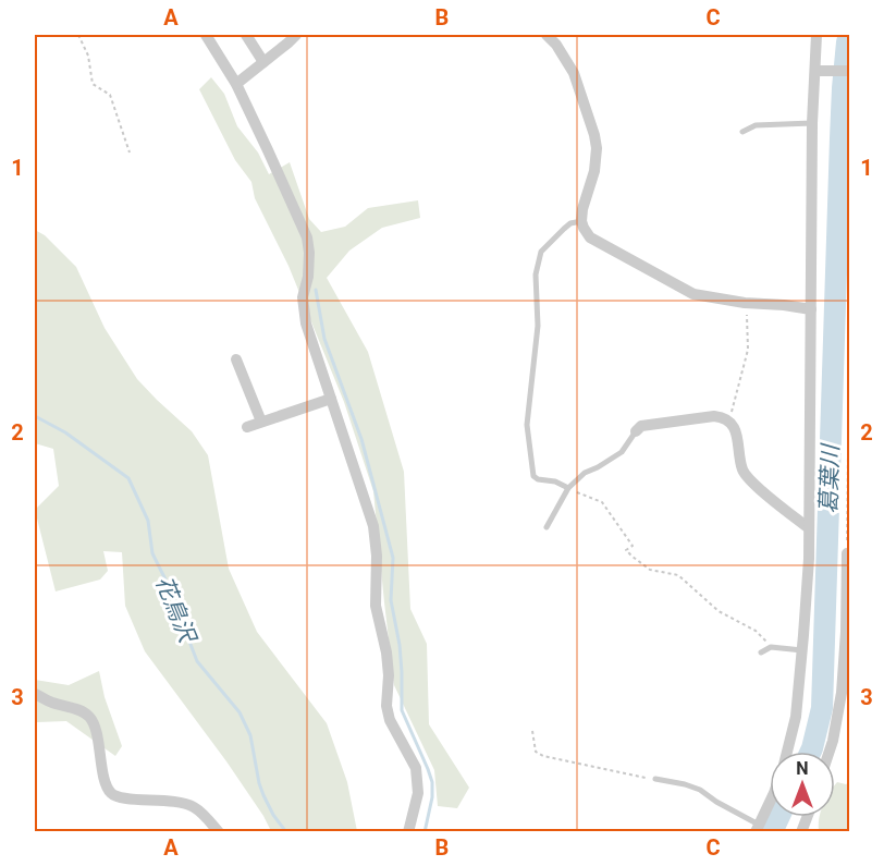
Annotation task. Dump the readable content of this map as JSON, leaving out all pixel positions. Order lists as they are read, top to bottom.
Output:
{
  "water": ["葛葉川", "花鳥沢"],
  "north": "top",
  "grid": {
    "columns": ["A", "B", "C"],
    "rows": ["1", "2", "3"]
  }
}
